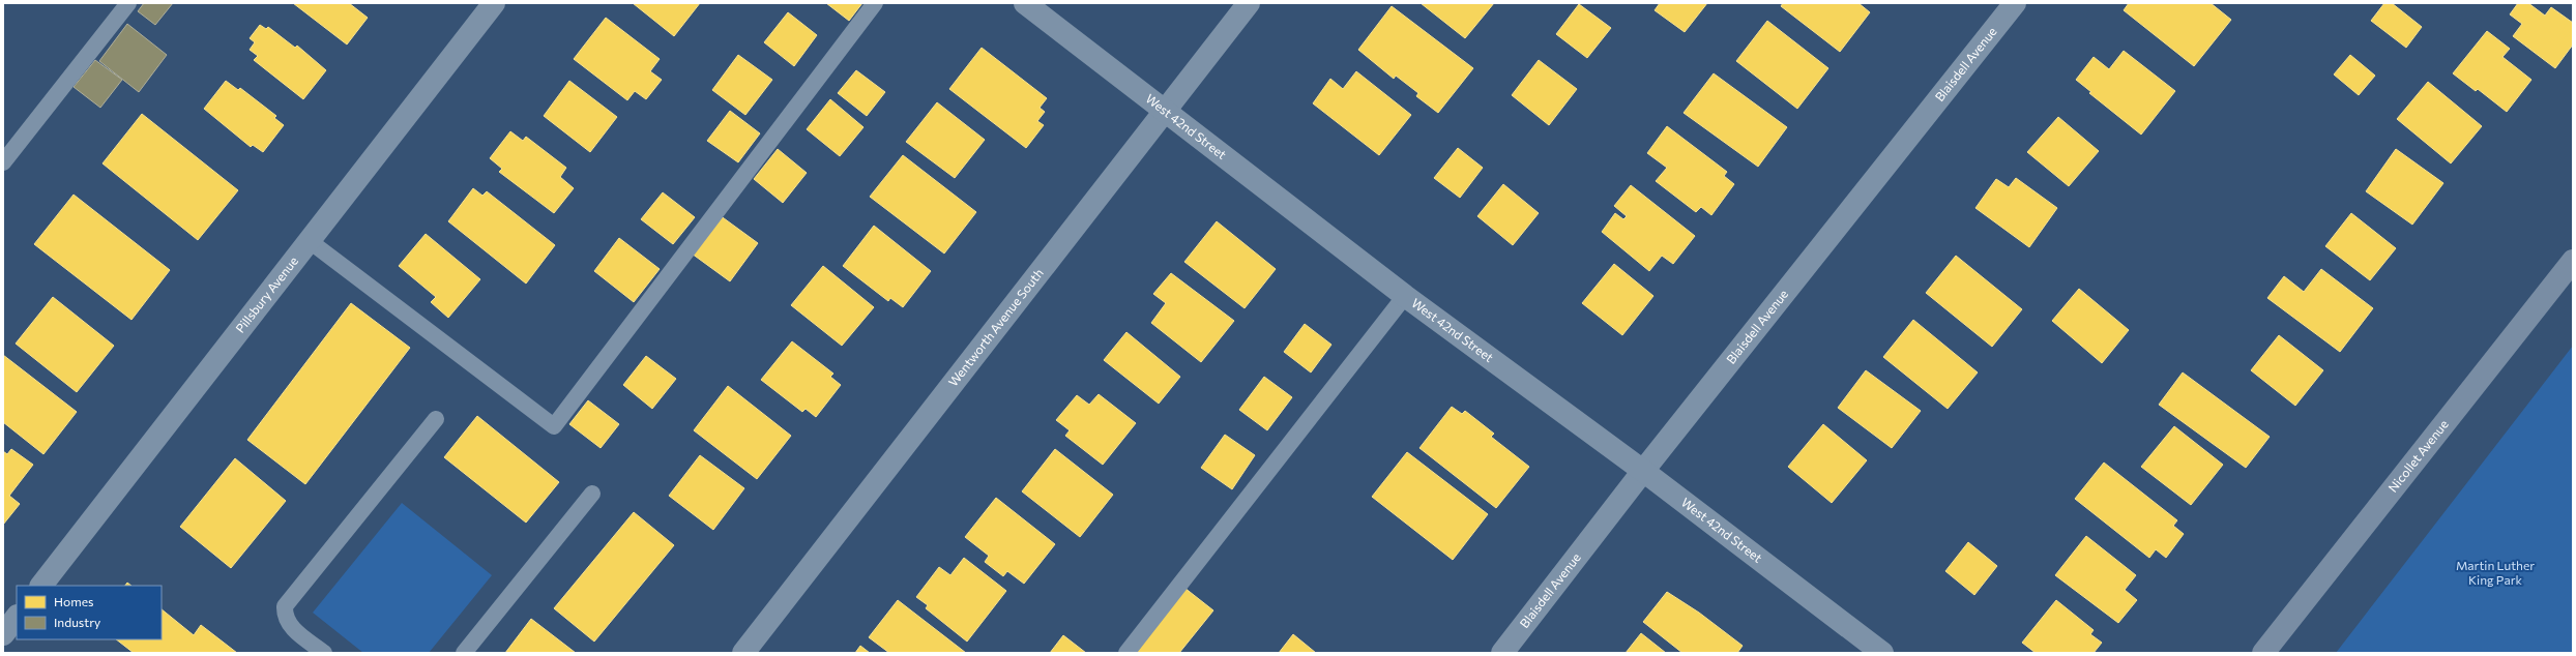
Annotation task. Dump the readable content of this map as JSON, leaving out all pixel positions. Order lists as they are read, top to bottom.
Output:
{
  "streets": {
    "main road": ["Nicollet Avenue"],
    "street": [
      "Blaisdell Avenue",
      "West 42nd Street",
      "Pillsbury Avenue",
      "Wentworth Avenue South"
    ]
  },
  "crossings": [
    ["Blaisdell Avenue", "West 42nd Street"],
    ["West 42nd Street", "Wentworth Avenue South"]
  ],
  "parks": ["Martin Luther King Park"],
  "legend": ["Homes", "Industry"]
}
